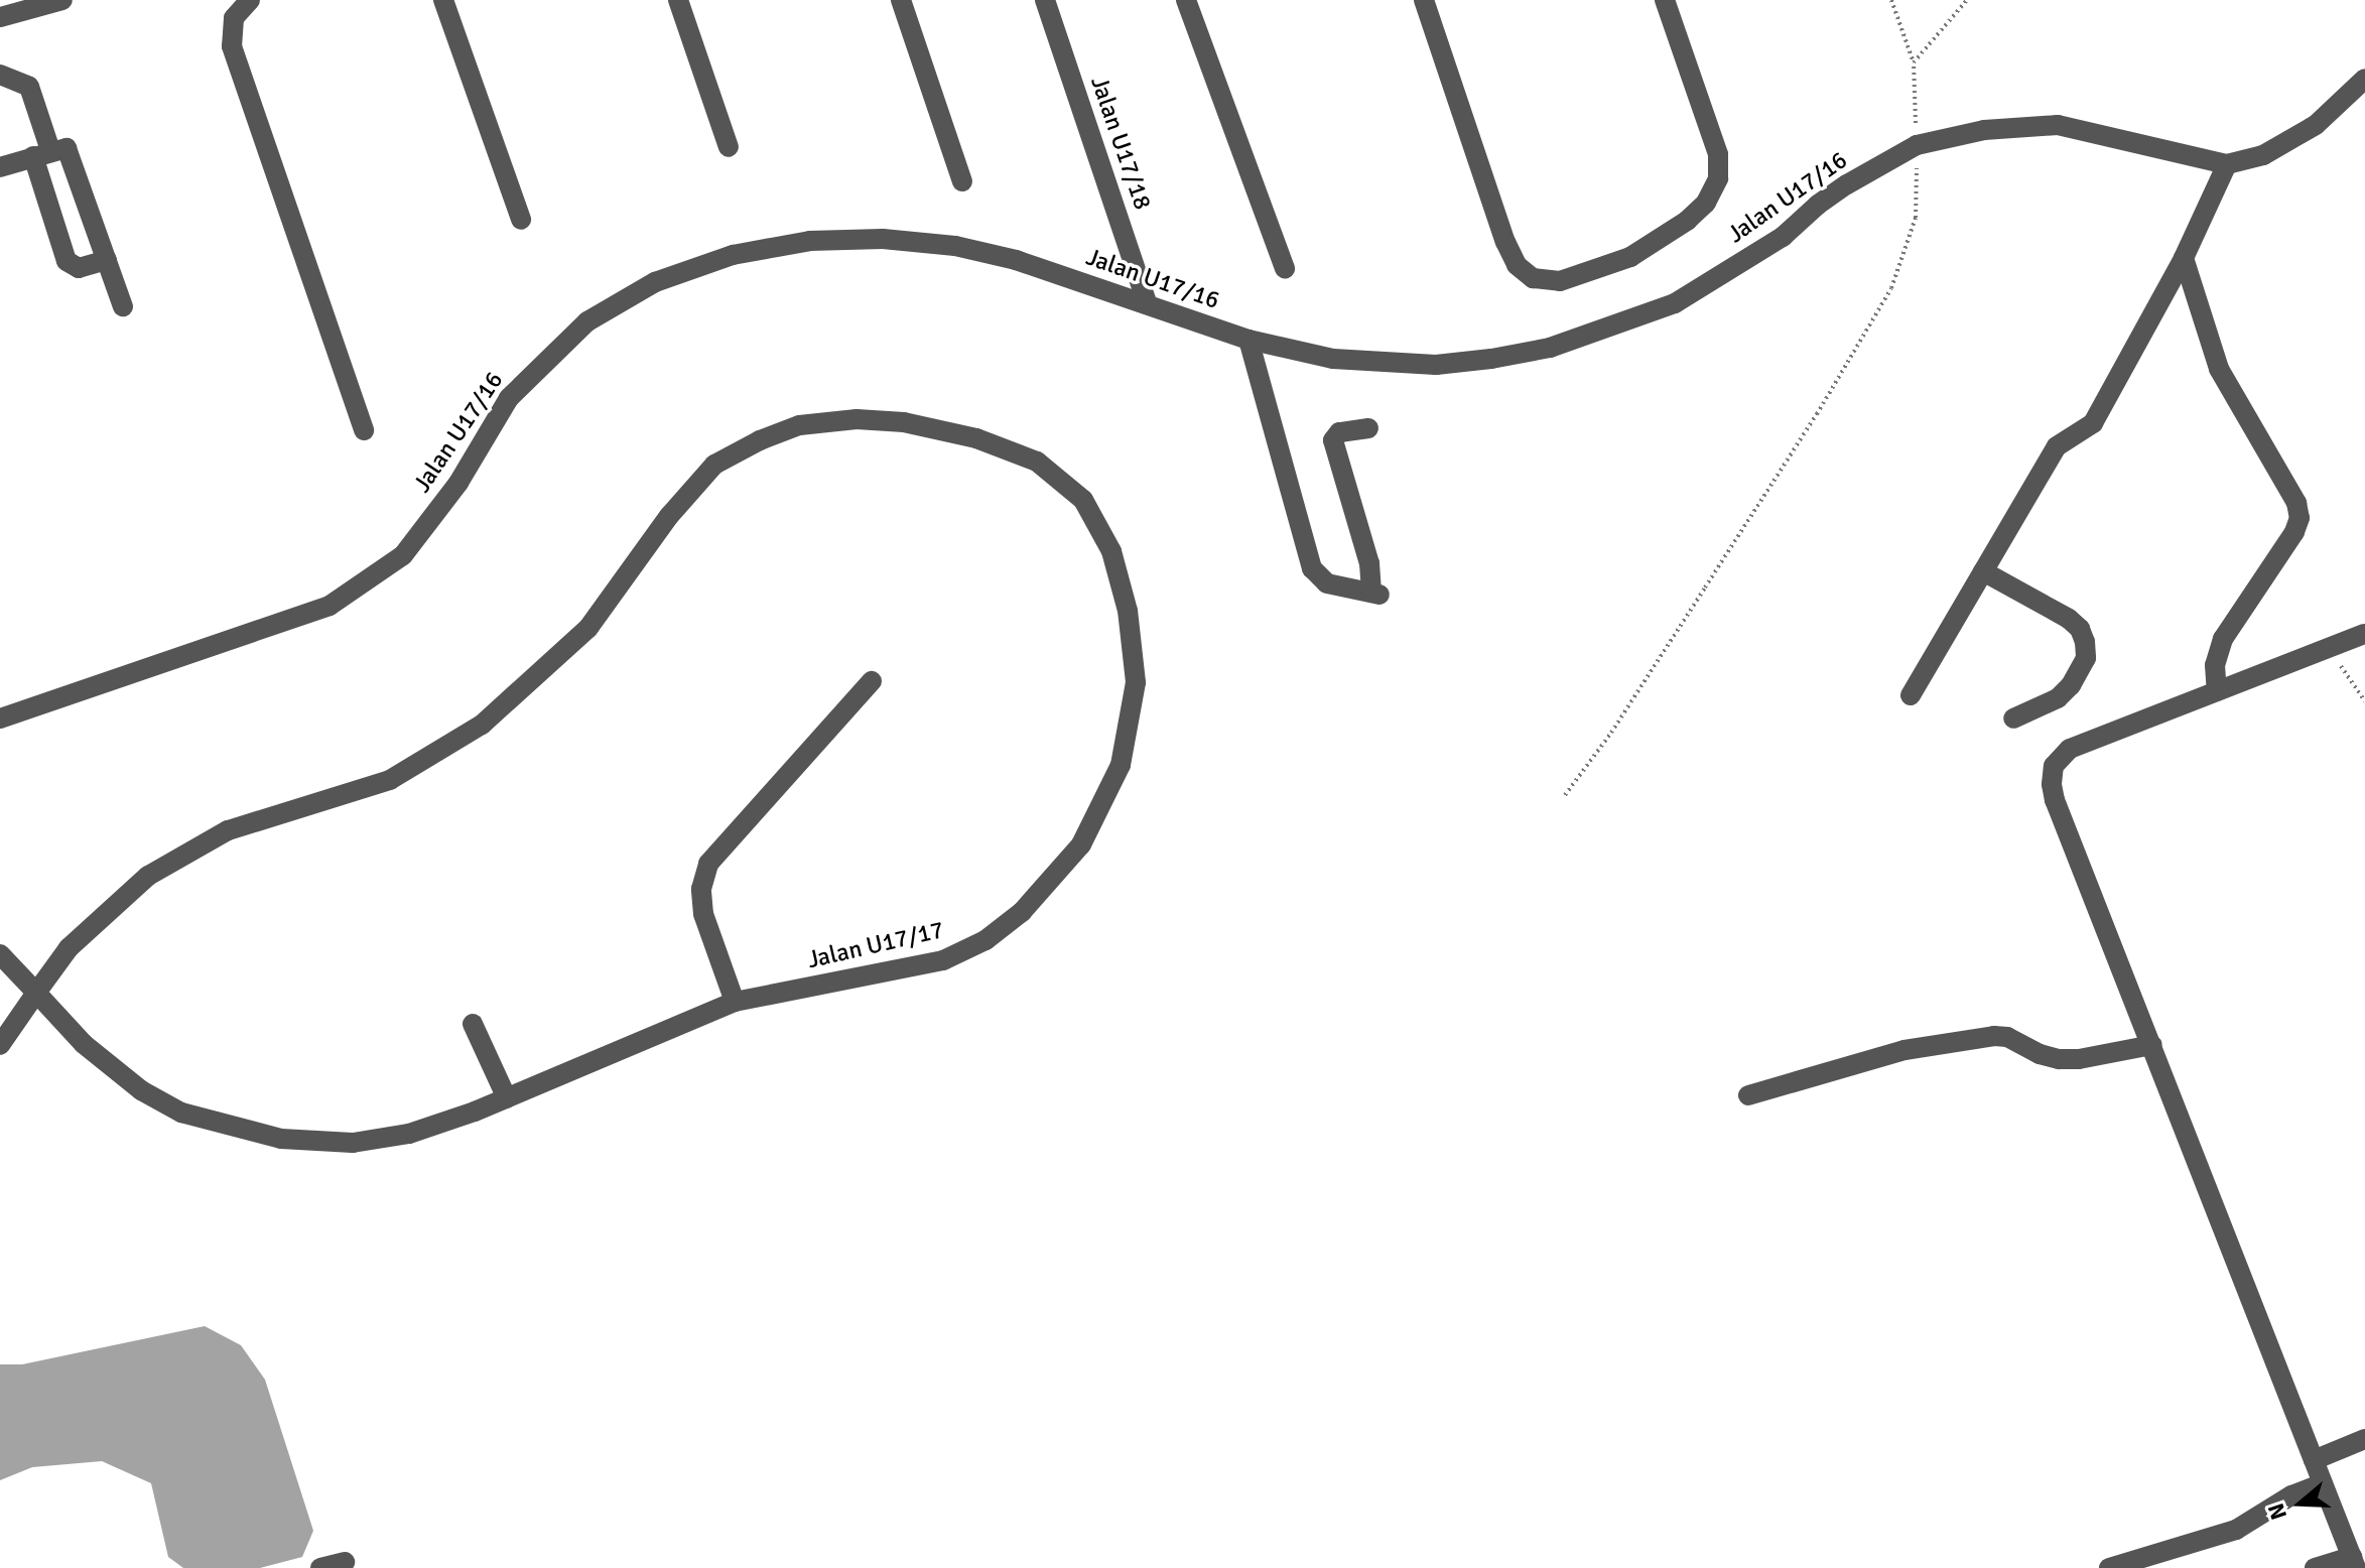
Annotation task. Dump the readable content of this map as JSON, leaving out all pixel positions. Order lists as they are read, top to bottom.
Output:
{
  "streets": {
    "street": ["Jalan U17/18", "Jalan U17/16", "Jalan U17/17"]
  },
  "crossings": [
    ["Jalan U17/18", "Jalan U17/16"]
  ],
  "north": "left"
}
